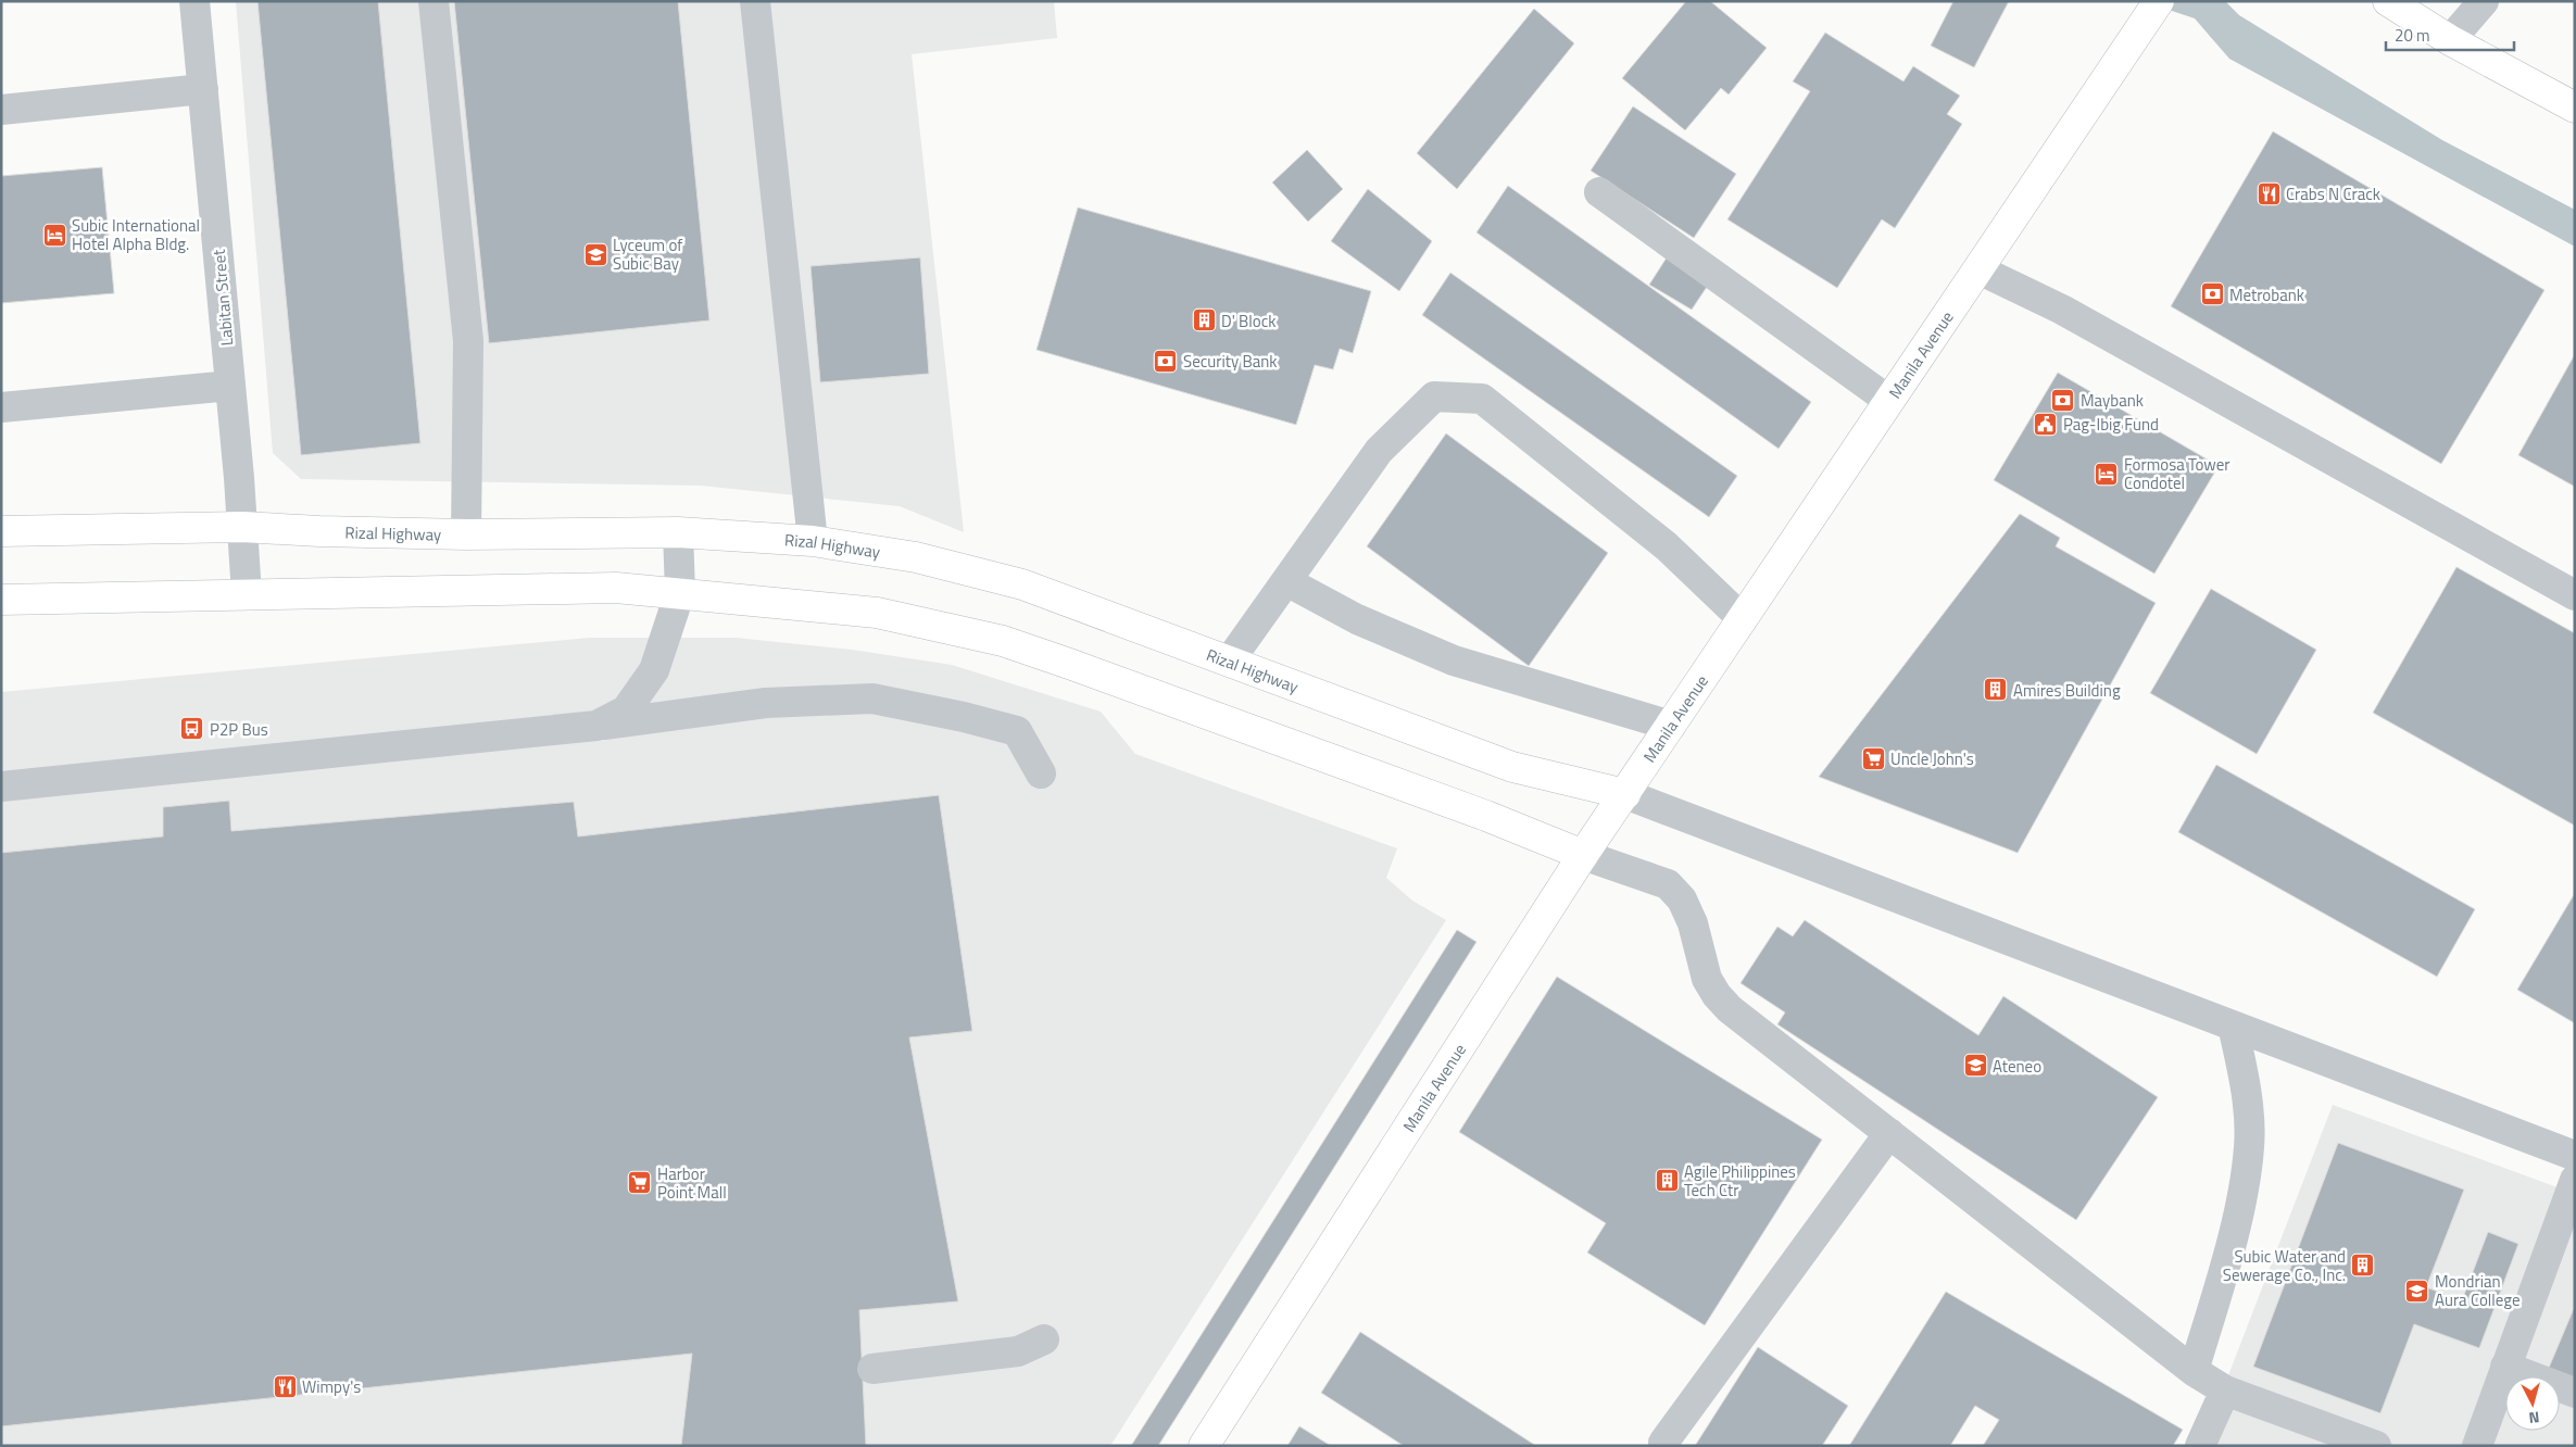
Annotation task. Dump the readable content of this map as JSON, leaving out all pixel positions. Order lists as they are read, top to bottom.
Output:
{
  "streets": {
    "main road": ["Manila Avenue", "Rizal Highway"],
    "street": ["Labitan Street"]
  },
  "crossings": [
    ["Labitan Street", "Rizal Highway"],
    ["Manila Avenue", "Rizal Highway"]
  ],
  "places": {
    "restaurant": ["Crabs N Crack", "Wimpy's"],
    "hotel": ["Subic International Hotel Alpha Bldg.", "Formosa Tower Condotel"],
    "school or university": ["Lyceum of Subic Bay", "Ateneo", "Mondrian Aura College"],
    "bank": ["Metrobank", "Security Bank", "Maybank"],
    "building": [
      "D' Block",
      "Amires Building",
      "Agile Philippines Tech Ctr",
      "Subic Water and Sewerage Co., Inc."
    ],
    "public building": ["Pag-Ibig Fund"],
    "bus stop": ["P2P Bus"],
    "supermarket": ["Uncle John's", "Harbor Point Mall"]
  },
  "scale_bar": "20 m",
  "north": "bottom"
}
